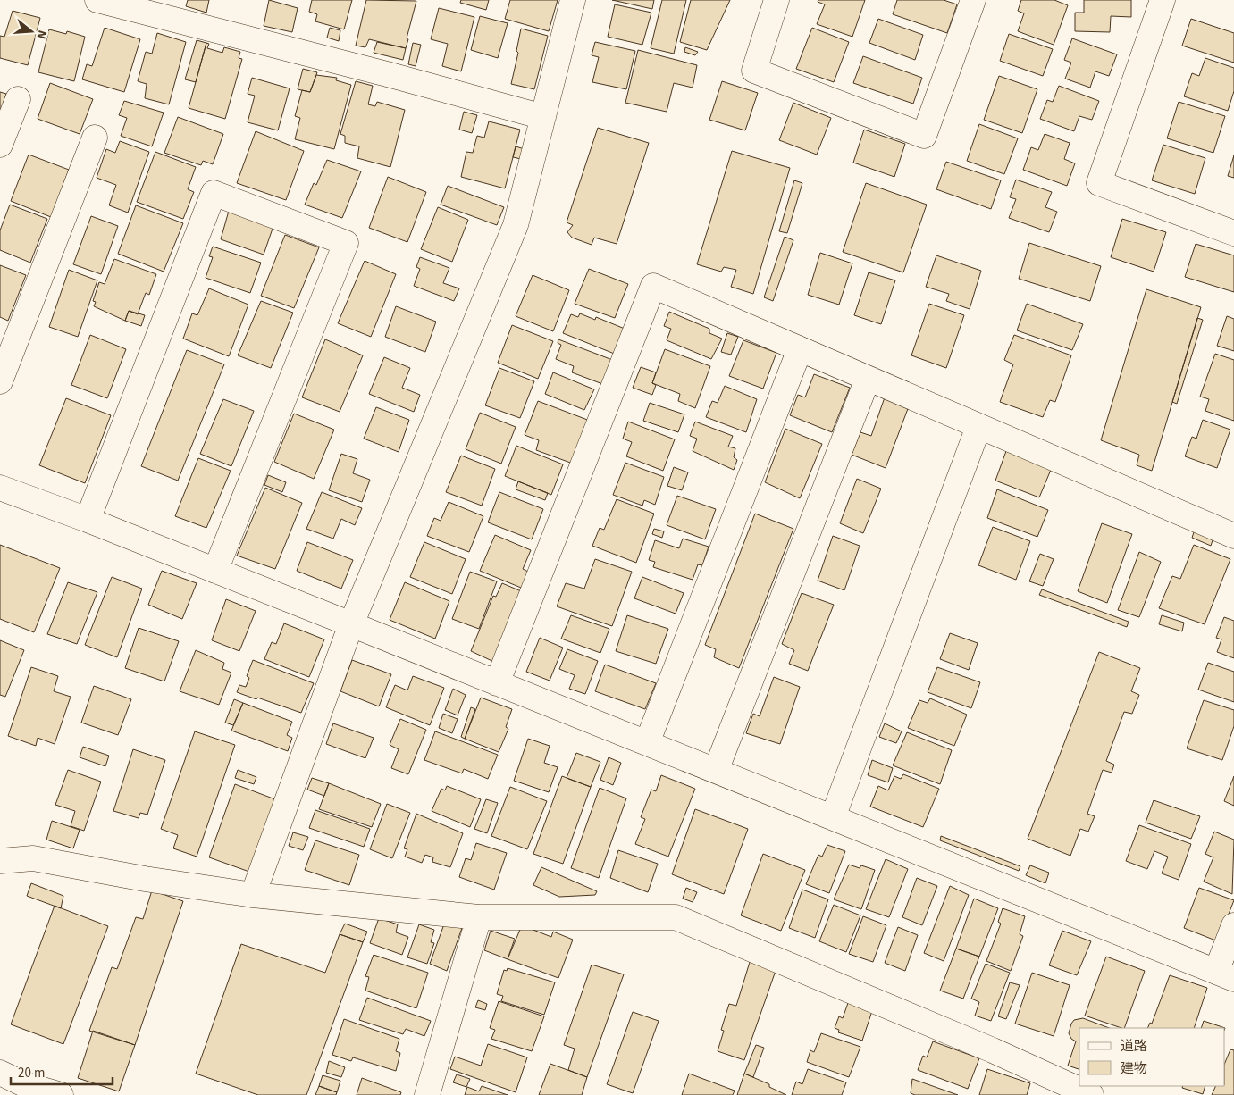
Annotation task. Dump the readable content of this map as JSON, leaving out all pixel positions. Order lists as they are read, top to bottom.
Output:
{
  "legend": ["道路", "建物"],
  "scale_bar": "20 m",
  "north": "right"
}
